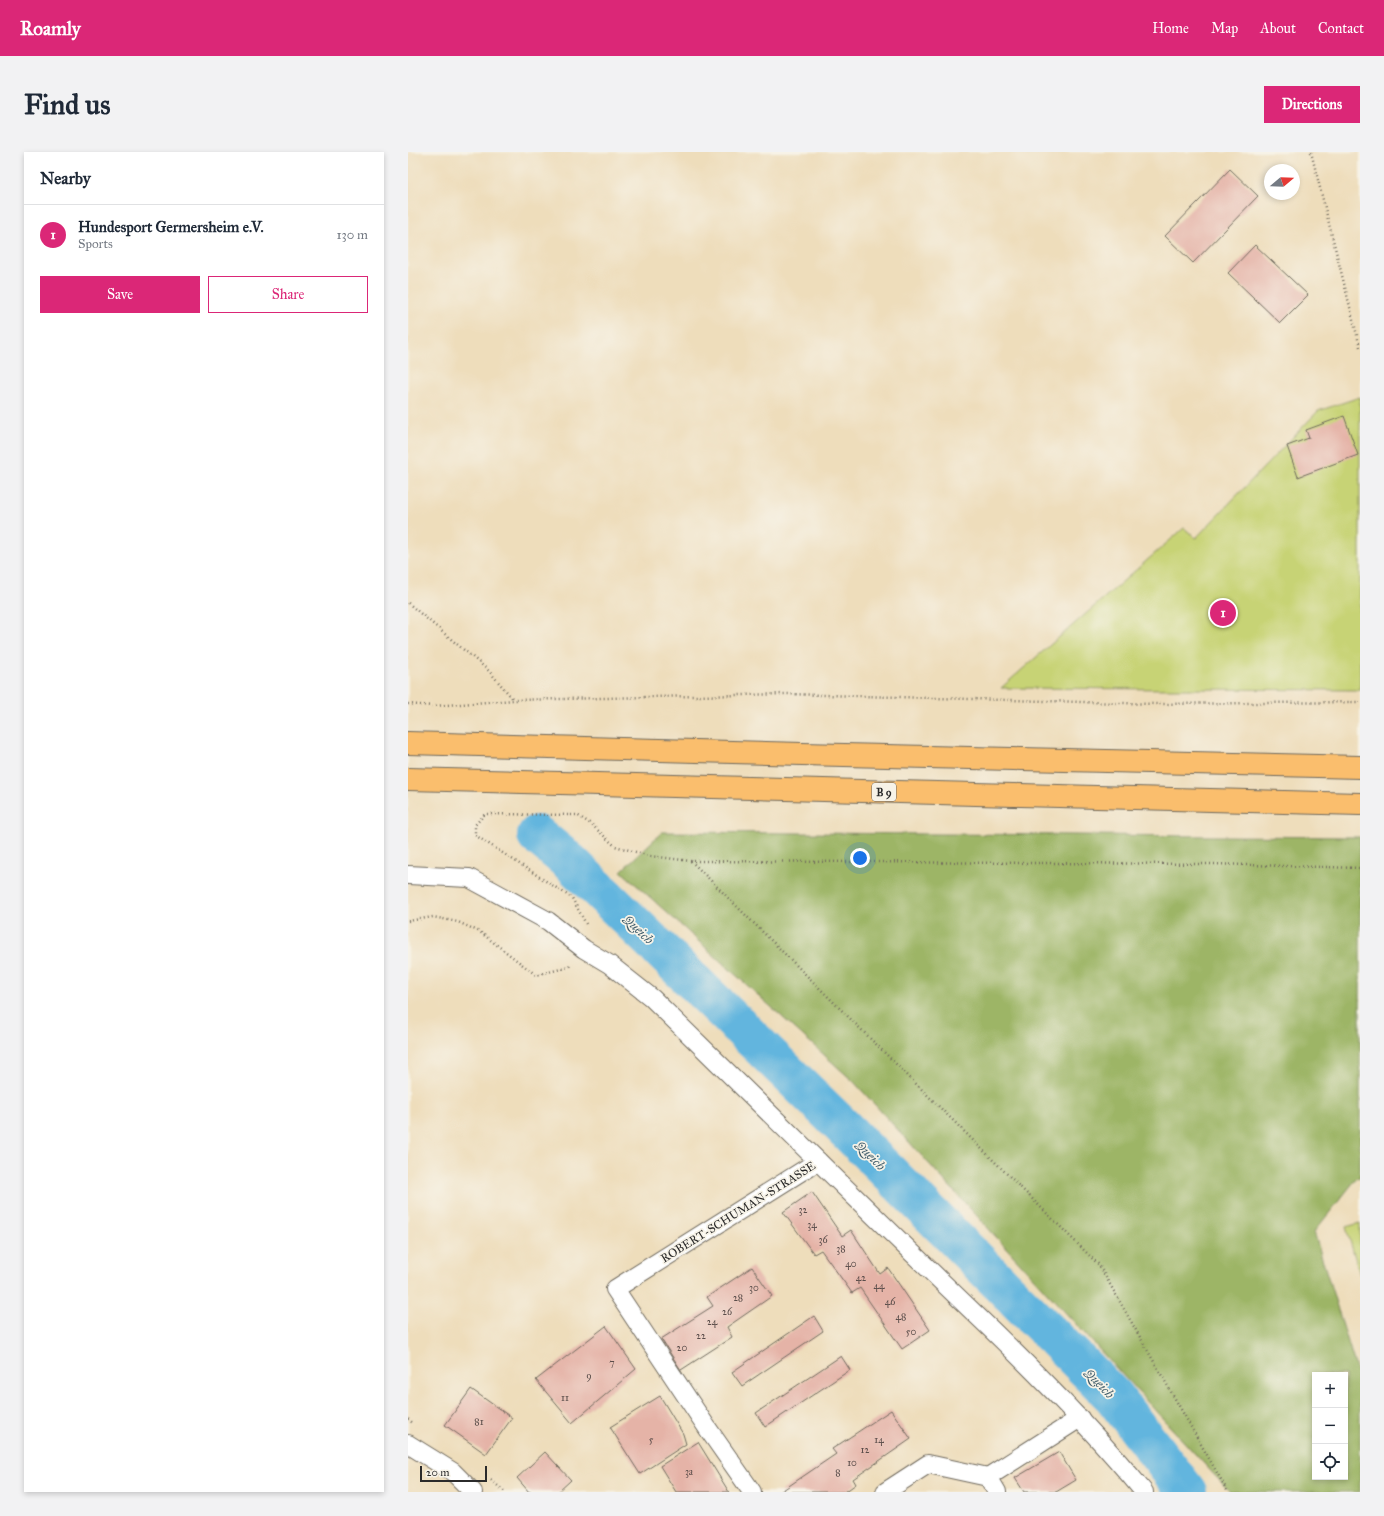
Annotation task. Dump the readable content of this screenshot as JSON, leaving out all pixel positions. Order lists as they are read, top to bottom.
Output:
{
  "streets": {
    "highway": ["B 9"],
    "street": ["ROBERT-SCHUMAN-STRASSE"]
  },
  "water": ["Queich"],
  "house_numbers": [
    "32",
    "34",
    "36",
    "38",
    "40",
    "42",
    "44",
    "30",
    "28",
    "46",
    "26",
    "48",
    "24",
    "50",
    "22",
    "20",
    "7",
    "9",
    "11",
    "81",
    "5",
    "14",
    "12",
    "10",
    "3a",
    "8"
  ],
  "scale_bar": "20 m",
  "north": "right",
  "page": {
    "header": "Roamly",
    "nav": [
      "Home",
      "Map",
      "About",
      "Contact"
    ],
    "buttons": [
      "Directions",
      ["Save", "Share"]
    ],
    "title": "Find us",
    "heading": "Nearby",
    "list": [
      {
        "mark": "1",
        "name": "Hundesport Germersheim e.V.",
        "note": "Sports",
        "value": "130 m"
      }
    ],
    "pins": "1",
    "map_buttons": ["+", "−"],
    "scale": "20 m"
  }
}
